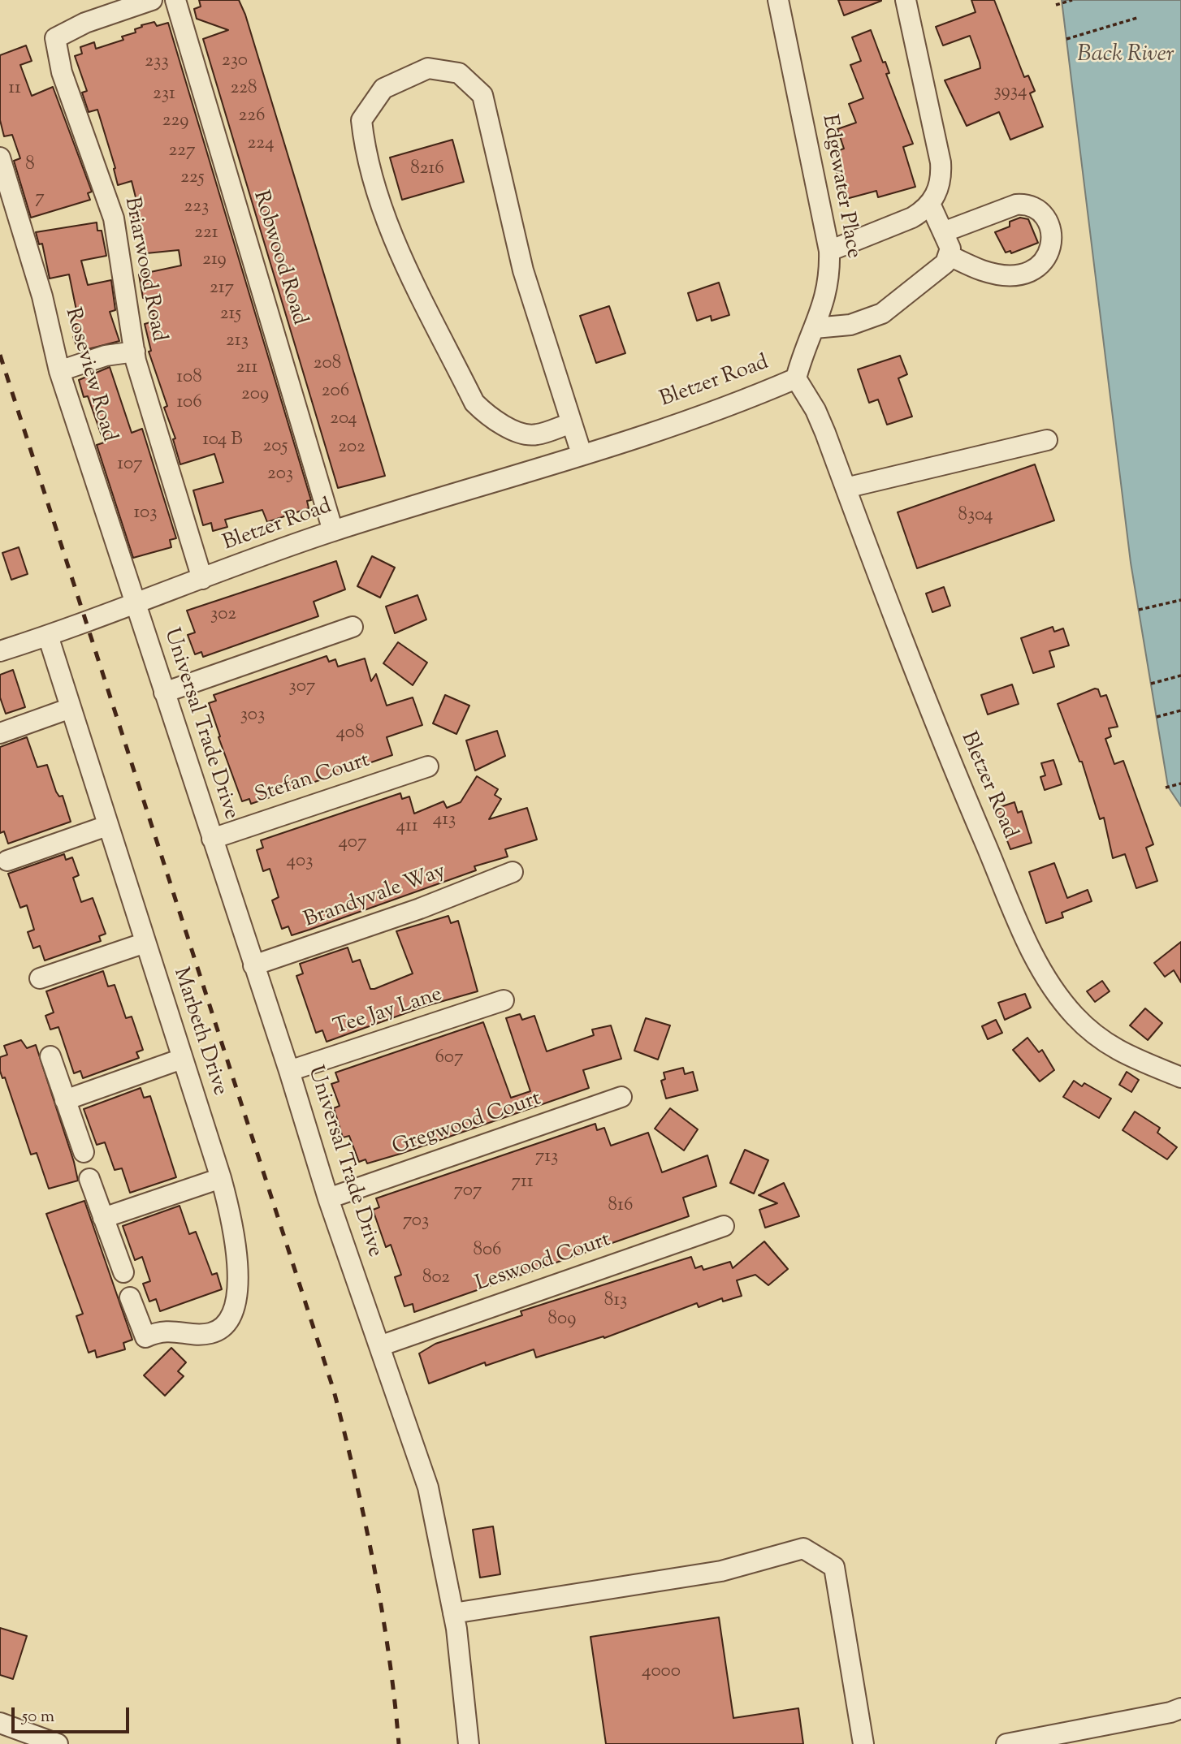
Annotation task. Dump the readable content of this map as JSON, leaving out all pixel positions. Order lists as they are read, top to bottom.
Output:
{
  "streets": {
    "street": [
      "Edgewater Place",
      "Robwood Road",
      "Briarwood Road",
      "Roseview Road",
      "Bletzer Road",
      "Universal Trade Drive",
      "Stefan Court",
      "Brandyvale Way",
      "Tee Jay Lane",
      "Marbeth Drive",
      "Gregwood Court",
      "Leswood Court"
    ]
  },
  "crossings": [
    ["Edgewater Place", "Bletzer Road"],
    ["Robwood Road", "Bletzer Road"],
    ["Briarwood Road", "Bletzer Road"],
    ["Roseview Road", "Bletzer Road"],
    ["Roseview Road", "Universal Trade Drive"],
    ["Bletzer Road", "Universal Trade Drive"],
    ["Bletzer Road", "Marbeth Drive"],
    ["Universal Trade Drive", "Stefan Court"],
    ["Universal Trade Drive", "Brandyvale Way"],
    ["Universal Trade Drive", "Tee Jay Lane"],
    ["Universal Trade Drive", "Gregwood Court"],
    ["Universal Trade Drive", "Leswood Court"]
  ],
  "water": ["Back River"],
  "house_numbers": [
    "230",
    "233",
    "11",
    "228",
    "3934",
    "231",
    "226",
    "229",
    "224",
    "227",
    "8",
    "8216",
    "225",
    "7",
    "223",
    "221",
    "219",
    "217",
    "215",
    "213",
    "208",
    "211",
    "108",
    "206",
    "209",
    "106",
    "204",
    "104 B",
    "205",
    "202",
    "107",
    "203",
    "103",
    "8304",
    "302",
    "307",
    "303",
    "408",
    "413",
    "411",
    "407",
    "403",
    "607",
    "713",
    "711",
    "707",
    "816",
    "703",
    "806",
    "802",
    "813",
    "809",
    "4000"
  ],
  "scale_bar": "50 m"
}
